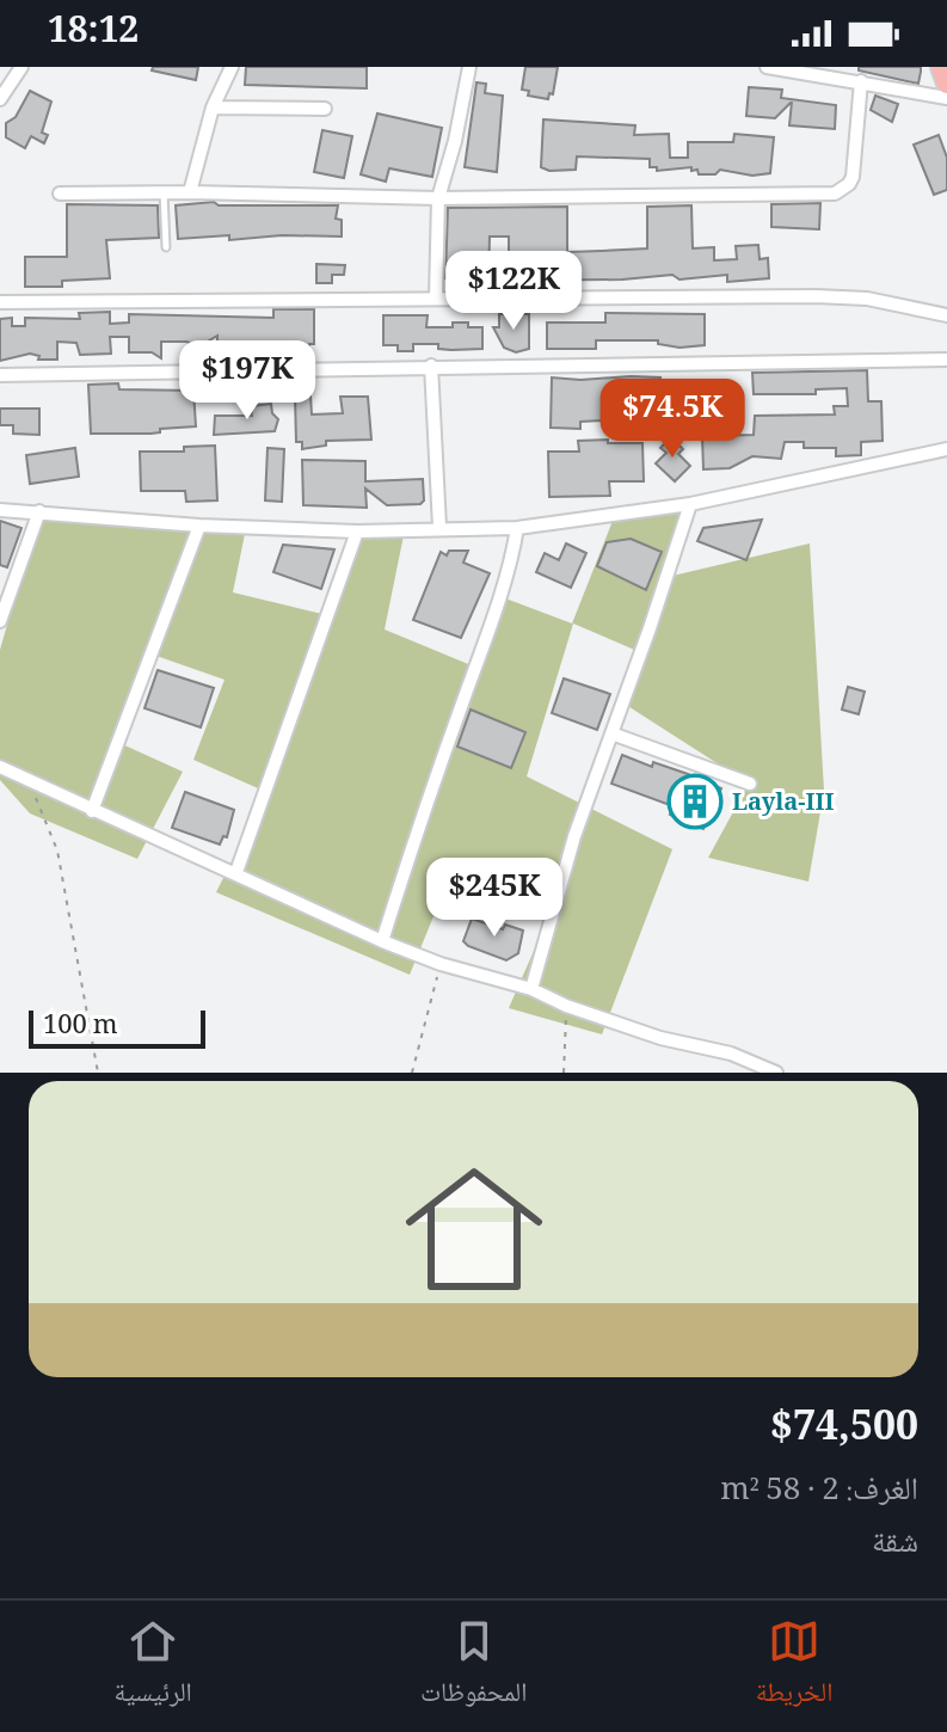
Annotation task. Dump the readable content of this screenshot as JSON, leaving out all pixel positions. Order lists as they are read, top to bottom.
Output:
{
  "places": {
    "building": ["Layla-III"]
  },
  "scale_bar": "100 m",
  "page": {
    "status": "18:12",
    "price": [
      "$122K",
      "$197K",
      "$74.5K",
      "$245K"
    ],
    "scale": "100 m",
    "list": [
      {
        "name": "$74,500",
        "note": "الغرف: 2 · 58 m² · شقة"
      }
    ],
    "tabs": ["الخريطة", "المحفوظات", "الرئيسية"]
  }
}
